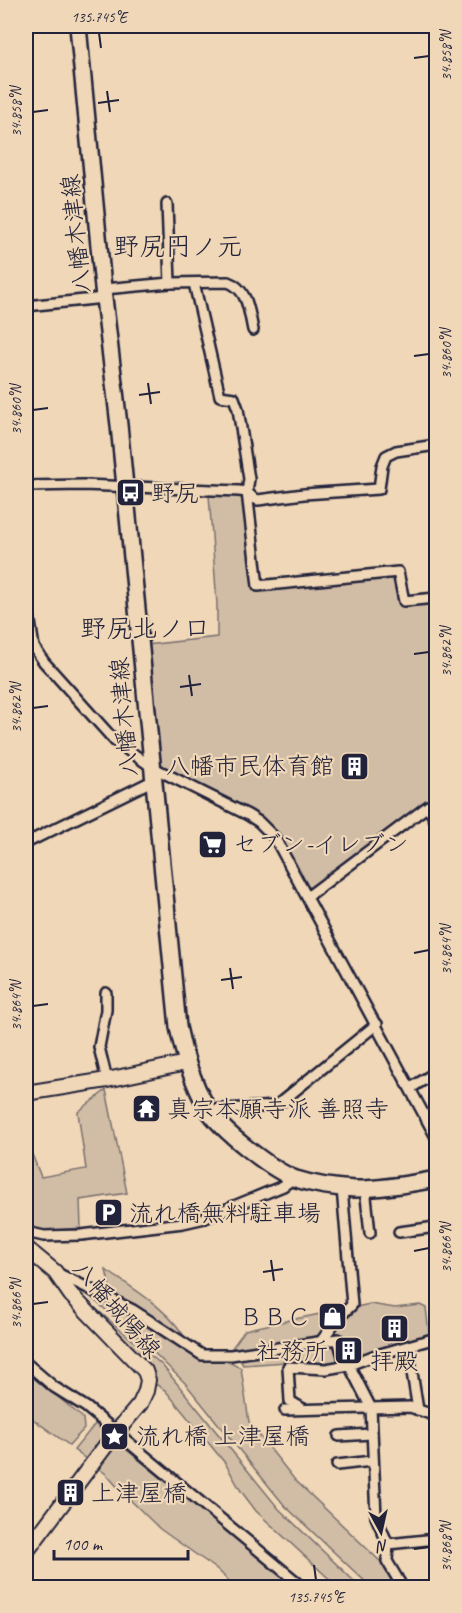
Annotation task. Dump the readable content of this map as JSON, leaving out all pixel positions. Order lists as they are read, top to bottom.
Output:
{
  "streets": {
    "main road": ["八幡木津線", "八幡城陽線"]
  },
  "districts": ["野尻円ノ元", "野尻北ノ口"],
  "places": {
    "bus stop": ["野尻"],
    "building": [
      "八幡市民体育館",
      "拝殿",
      "社務所",
      "上津屋橋"
    ],
    "supermarket": ["セブン-イレブン"],
    "temple": ["真宗本願寺派 善照寺"],
    "parking": ["流れ橋無料駐車場"],
    "shop": ["ＢＢＣ"],
    "place": ["流れ橋 上津屋橋"]
  },
  "scale_bar": "100 m",
  "north": "bottom",
  "coordinates": [
    "135.745°E",
    "34.858°N",
    "34.860°N",
    "34.862°N",
    "34.864°N",
    "34.866°N",
    "34.868°N"
  ]
}
